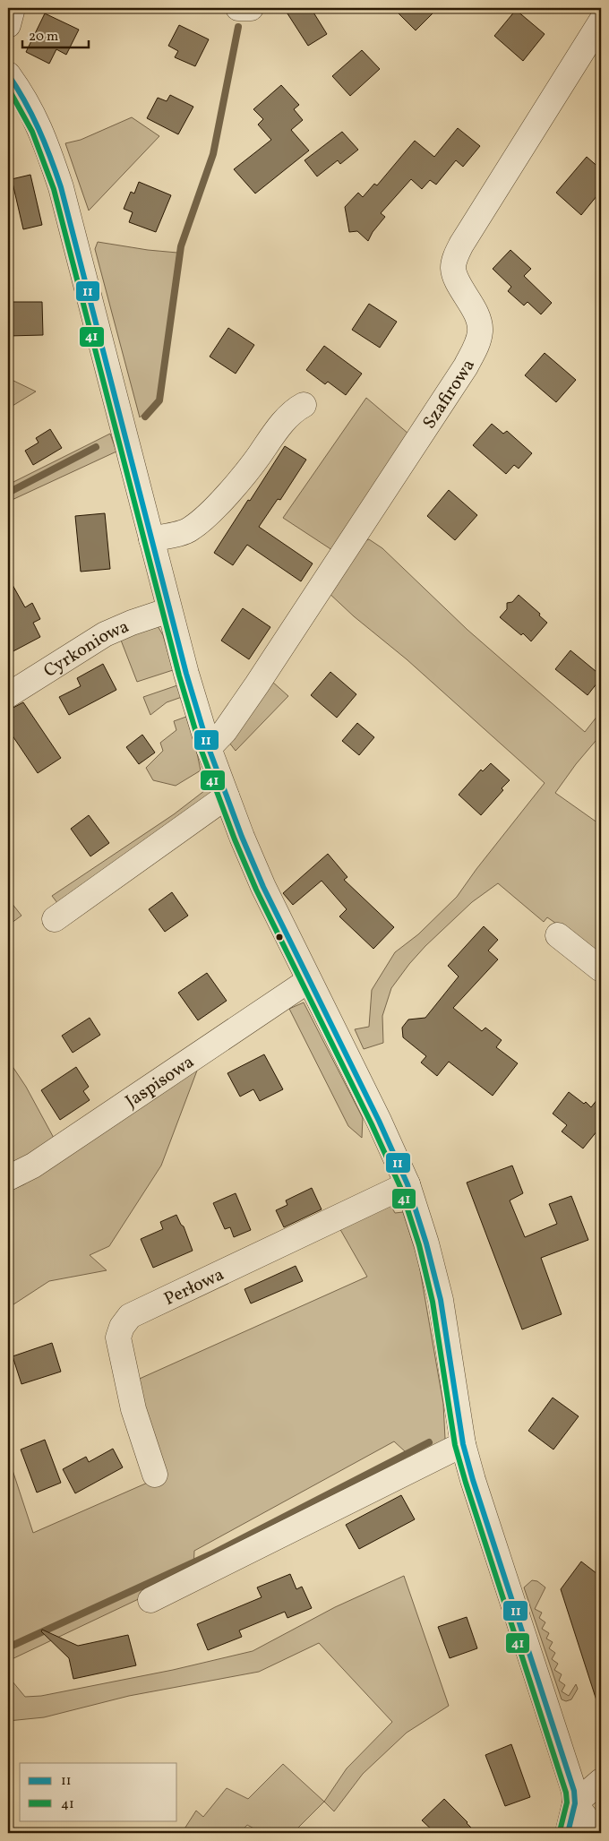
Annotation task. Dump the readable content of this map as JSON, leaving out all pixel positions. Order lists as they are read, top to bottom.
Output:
{
  "streets": {
    "street": [
      "Szafirowa",
      "Cyrkoniowa",
      "Jaspisowa",
      "Perłowa"
    ]
  },
  "lines": ["transit line 11", "transit line 41"],
  "legend": ["11", "41"],
  "scale_bar": "20 m"
}
